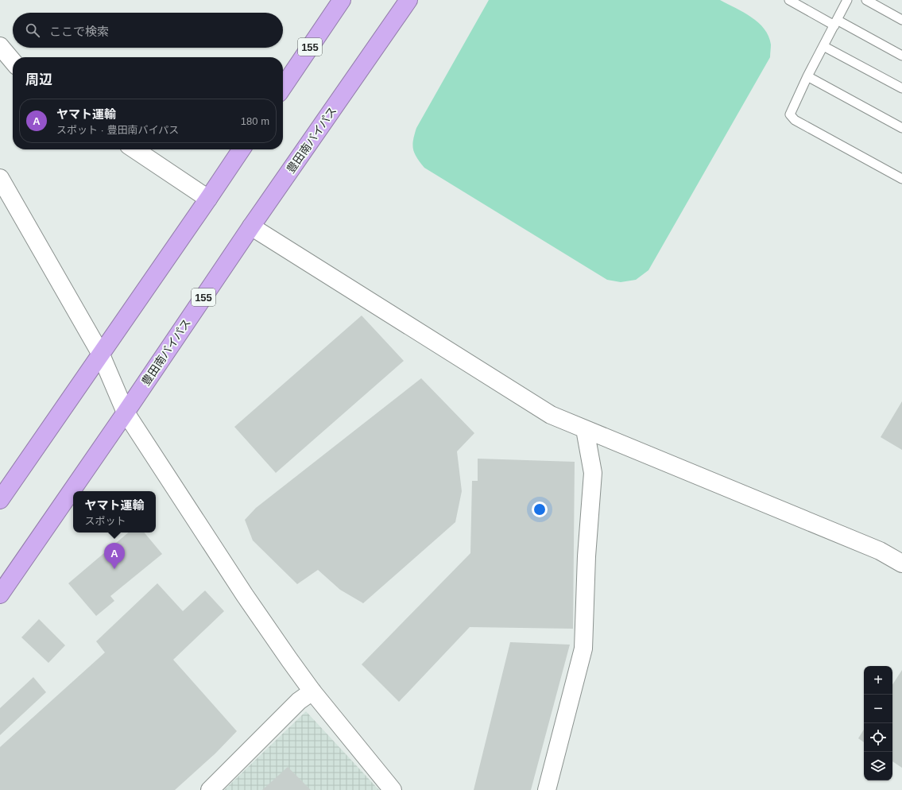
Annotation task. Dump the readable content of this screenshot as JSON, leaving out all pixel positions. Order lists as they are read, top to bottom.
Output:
{
  "streets": {
    "highway": ["155", "豊田南バイパス"]
  },
  "page": {
    "search": "ここで検索",
    "heading": "周辺",
    "list": [
      {
        "mark": "A",
        "name": "ヤマト運輸",
        "note": "スポット · 豊田南バイパス",
        "value": "180 m"
      }
    ],
    "popup": ["ヤマト運輸", "スポット"],
    "pins": "A",
    "map_buttons": ["+", "−"]
  }
}
